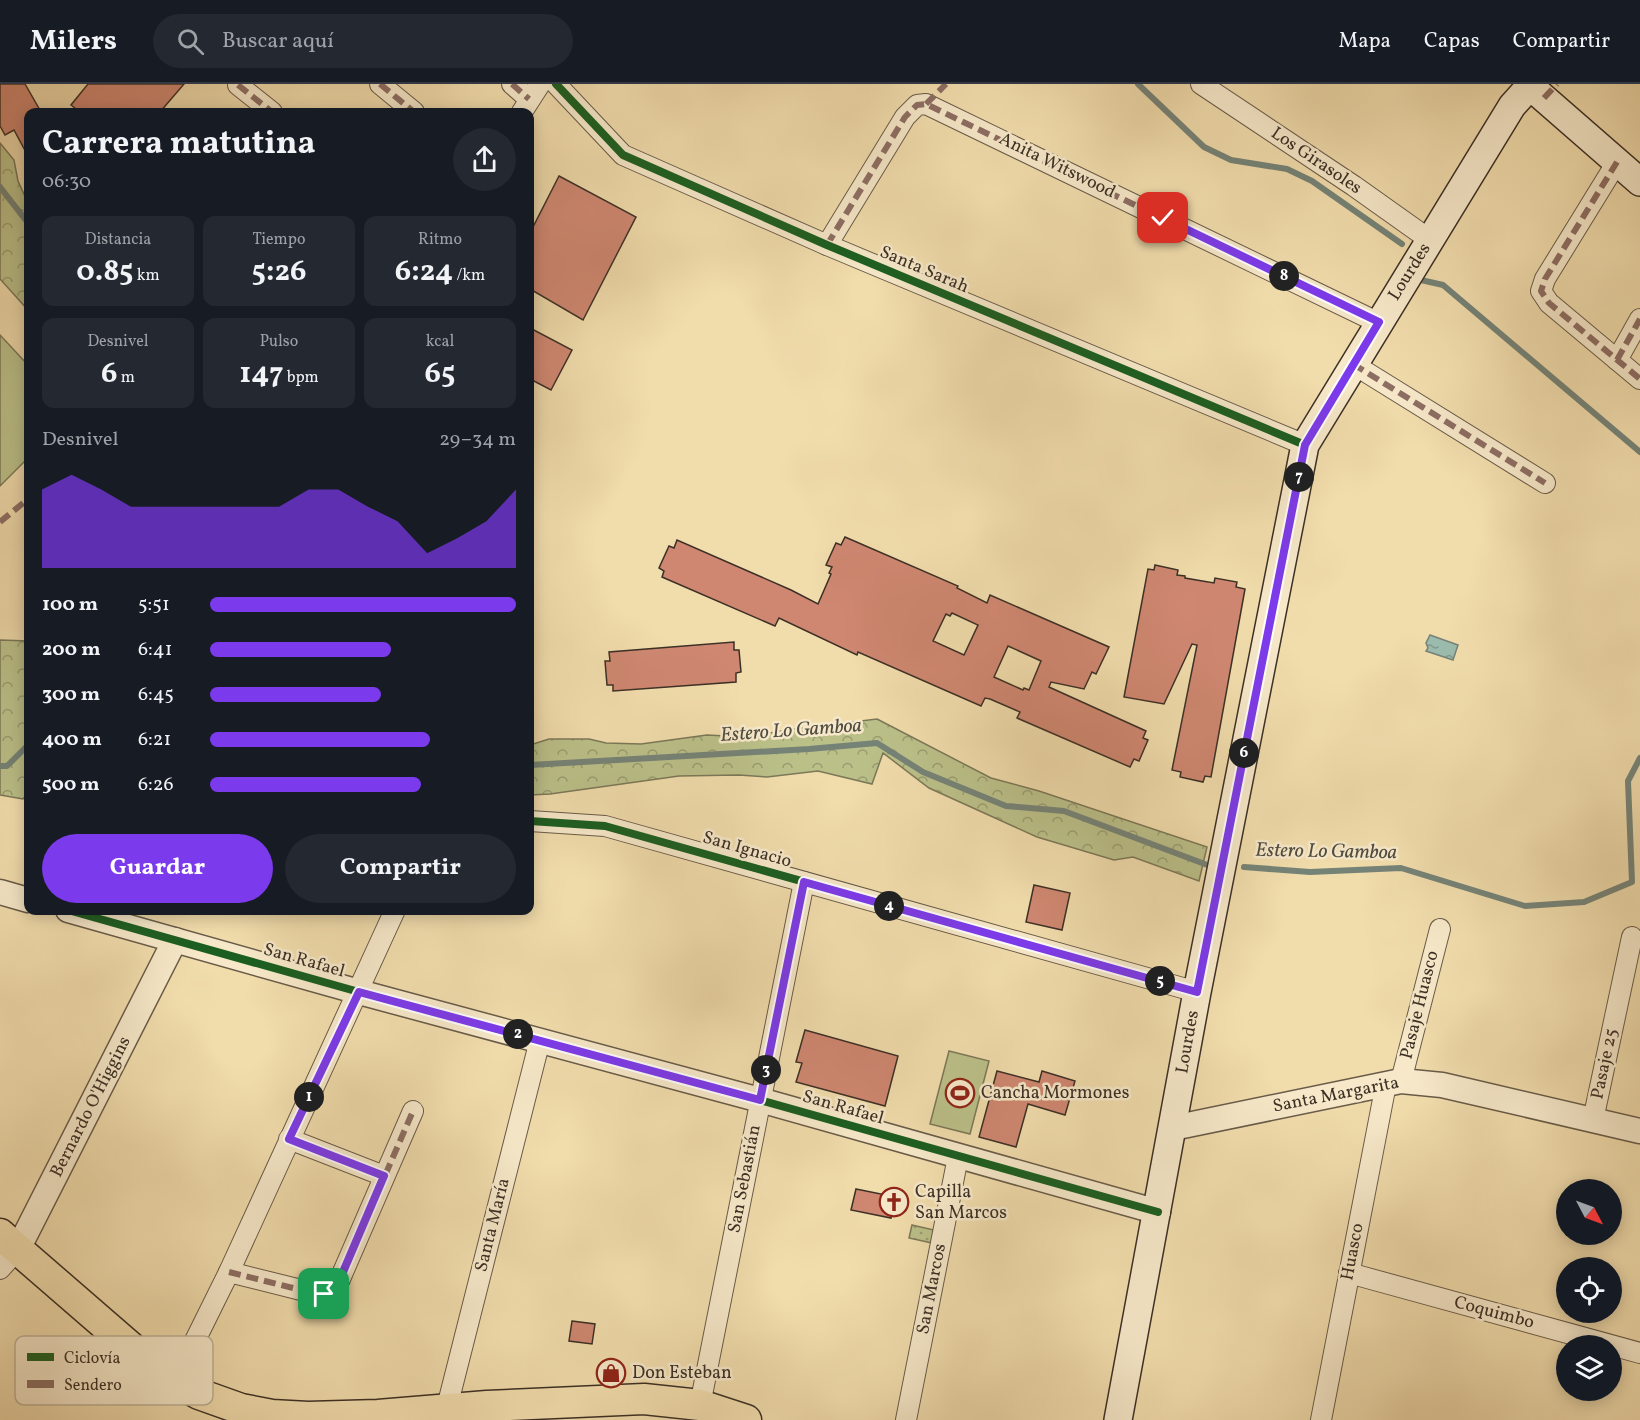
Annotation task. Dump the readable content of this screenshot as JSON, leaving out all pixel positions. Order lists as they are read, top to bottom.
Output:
{
  "streets": {
    "main road": ["Lourdes"],
    "street": [
      "Los Girasoles",
      "Anita Witswood",
      "Santa Sarah",
      "San Ignacio",
      "San Rafael",
      "Pasaje Huasco",
      "Pasaje 25",
      "Santa Margarita",
      "Bernardo O'Higgins",
      "San Sebastián",
      "Santa María",
      "Huasco",
      "San Marcos",
      "Coquimbo"
    ]
  },
  "crossings": [
    ["Los Girasoles", "Lourdes"],
    ["Anita Witswood", "Santa Sarah"],
    ["Anita Witswood", "Lourdes"],
    ["Santa Sarah", "Lourdes"],
    ["Lourdes", "San Ignacio"],
    ["Lourdes", "San Rafael"],
    ["Lourdes", "Santa Margarita"],
    ["San Ignacio", "San Sebastián"],
    ["San Rafael", "Bernardo O'Higgins"],
    ["San Rafael", "San Sebastián"],
    ["San Rafael", "Santa María"],
    ["San Rafael", "San Marcos"],
    ["Pasaje Huasco", "Santa Margarita"],
    ["Pasaje Huasco", "Huasco"],
    ["Pasaje 25", "Santa Margarita"],
    ["Santa Margarita", "Huasco"],
    ["Huasco", "Coquimbo"]
  ],
  "water": ["Estero Lo Gamboa"],
  "places": {
    "sports": ["Cancha Mormones"],
    "church": ["Capilla San Marcos"],
    "shop": ["Don Esteban"]
  },
  "legend": ["Ciclovía", "Sendero"],
  "north": "bottom right",
  "page": {
    "header": "Milers",
    "search": "Buscar aquí",
    "nav": ["Mapa", "Capas", "Compartir"],
    "heading": ["Carrera matutina", "06:30"],
    "stats": [
      ["Distancia", "0.85 km"],
      ["Tiempo", "5:26"],
      ["Ritmo", "6:24 /km"],
      ["Desnivel", "6 m"],
      ["Pulso", "147 bpm"],
      ["kcal", "65"]
    ],
    "pins": [
      "8",
      "7",
      "6",
      "4",
      "5",
      "2",
      "3",
      "1"
    ],
    "chart": ["Desnivel", "29–34 m"],
    "list": [
      {
        "name": "100 m",
        "note": "5:51"
      },
      {
        "name": "200 m",
        "note": "6:41"
      },
      {
        "name": "300 m",
        "note": "6:45"
      },
      {
        "name": "400 m",
        "note": "6:21"
      },
      {
        "name": "500 m",
        "note": "6:26"
      }
    ],
    "buttons": ["Guardar", "Compartir"]
  }
}
